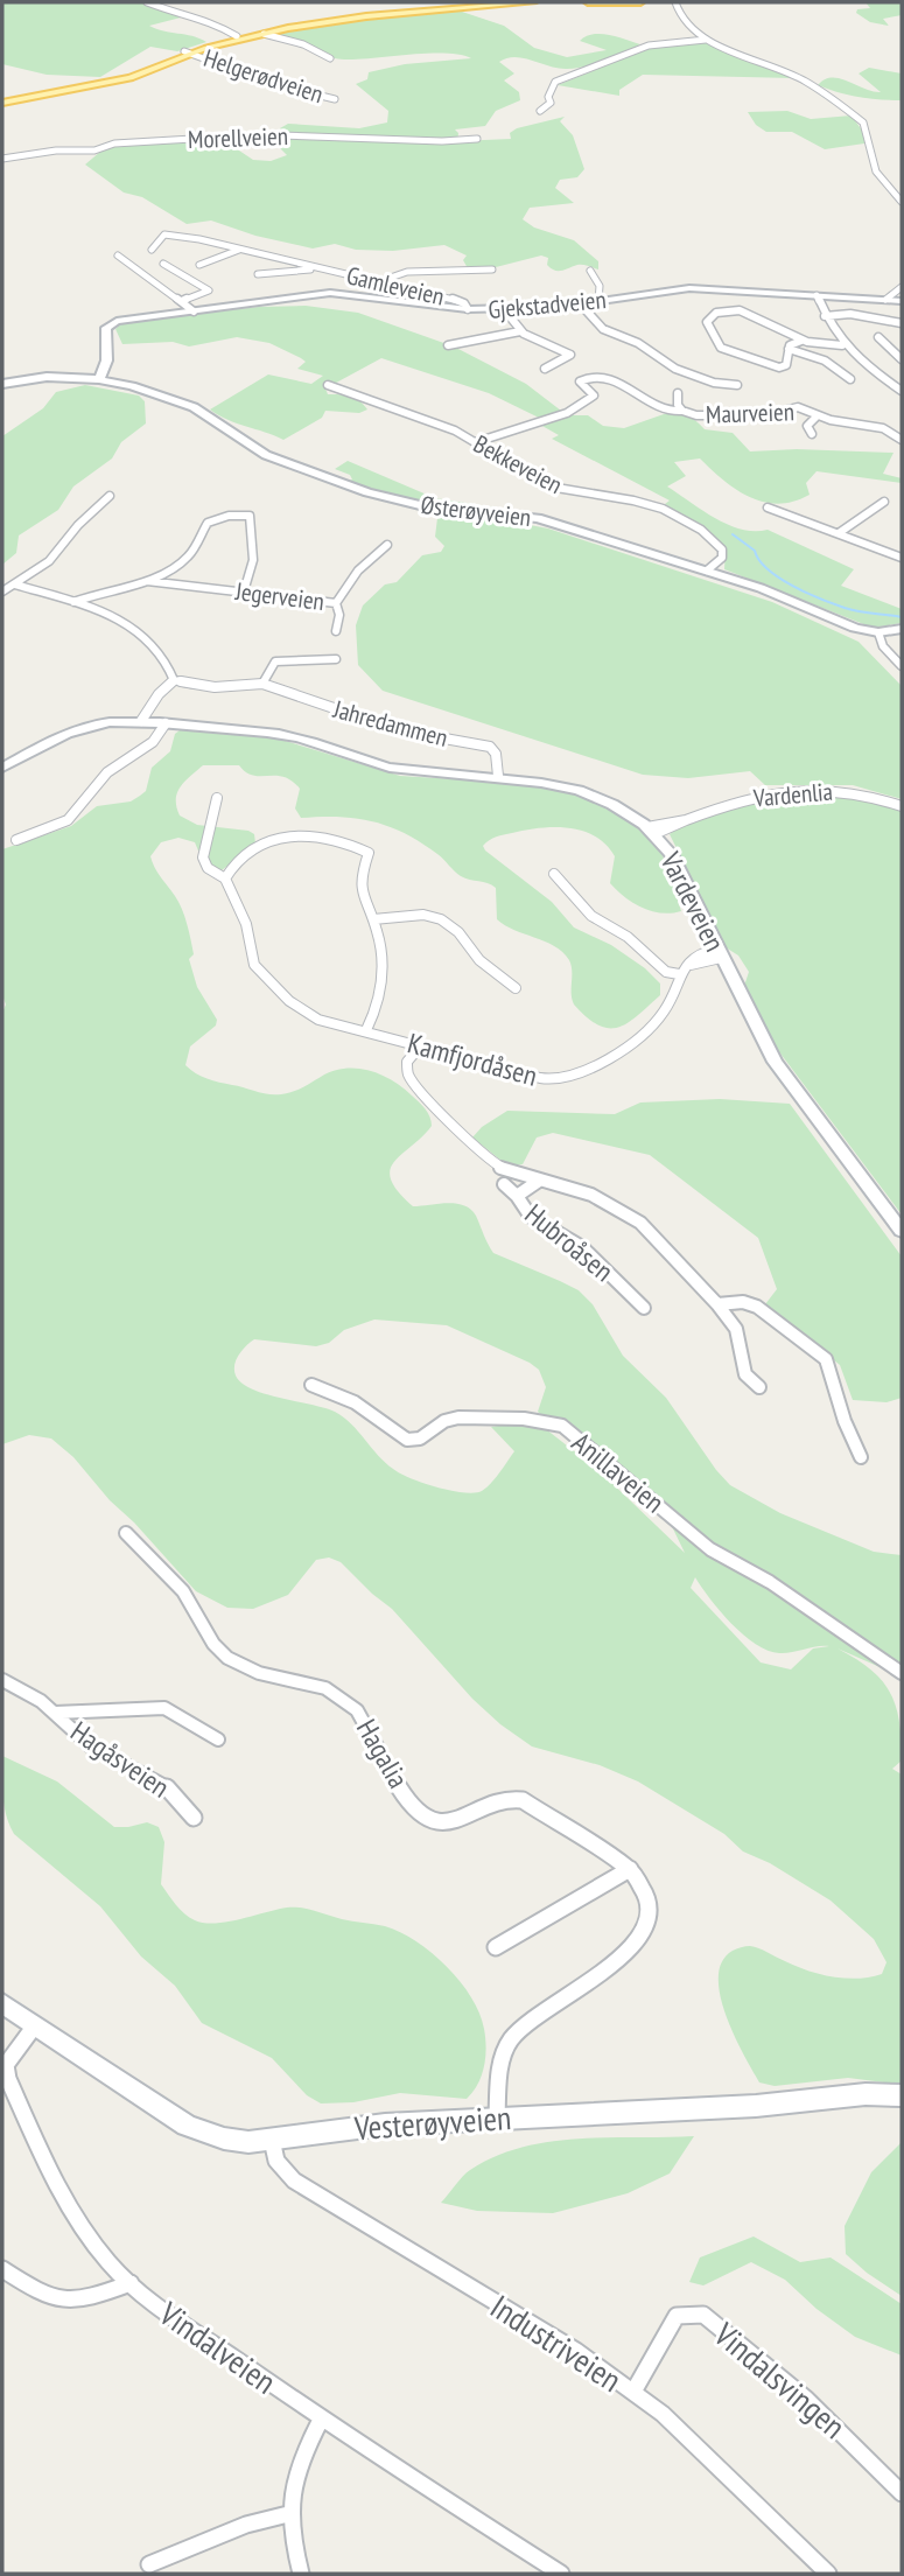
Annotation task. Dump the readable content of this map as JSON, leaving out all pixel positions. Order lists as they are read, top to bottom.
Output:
{
  "streets": {
    "main road": ["Helgerødveien"],
    "street": [
      "Morellveien",
      "Gamleveien",
      "Gjekstadveien",
      "Maurveien",
      "Bekkeveien",
      "Østerøyveien",
      "Jegerveien",
      "Jahredammen",
      "Vardenlia",
      "Vardeveien",
      "Kamfjordåsen",
      "Hubroåsen",
      "Anillaveien",
      "Hagalia",
      "Hagåsveien",
      "Vesterøyveien",
      "Industriveien",
      "Vindalveien",
      "Vindalsvingen"
    ]
  },
  "crossings": [
    ["Gamleveien", "Gjekstadveien"],
    ["Gjekstadveien", "Østerøyveien"],
    ["Maurveien", "Bekkeveien"],
    ["Bekkeveien", "Østerøyveien"],
    ["Jahredammen", "Vardeveien"],
    ["Vardenlia", "Vardeveien"],
    ["Hagalia", "Vesterøyveien"],
    ["Vesterøyveien", "Industriveien"],
    ["Vesterøyveien", "Vindalveien"],
    ["Industriveien", "Vindalsvingen"]
  ]
}
